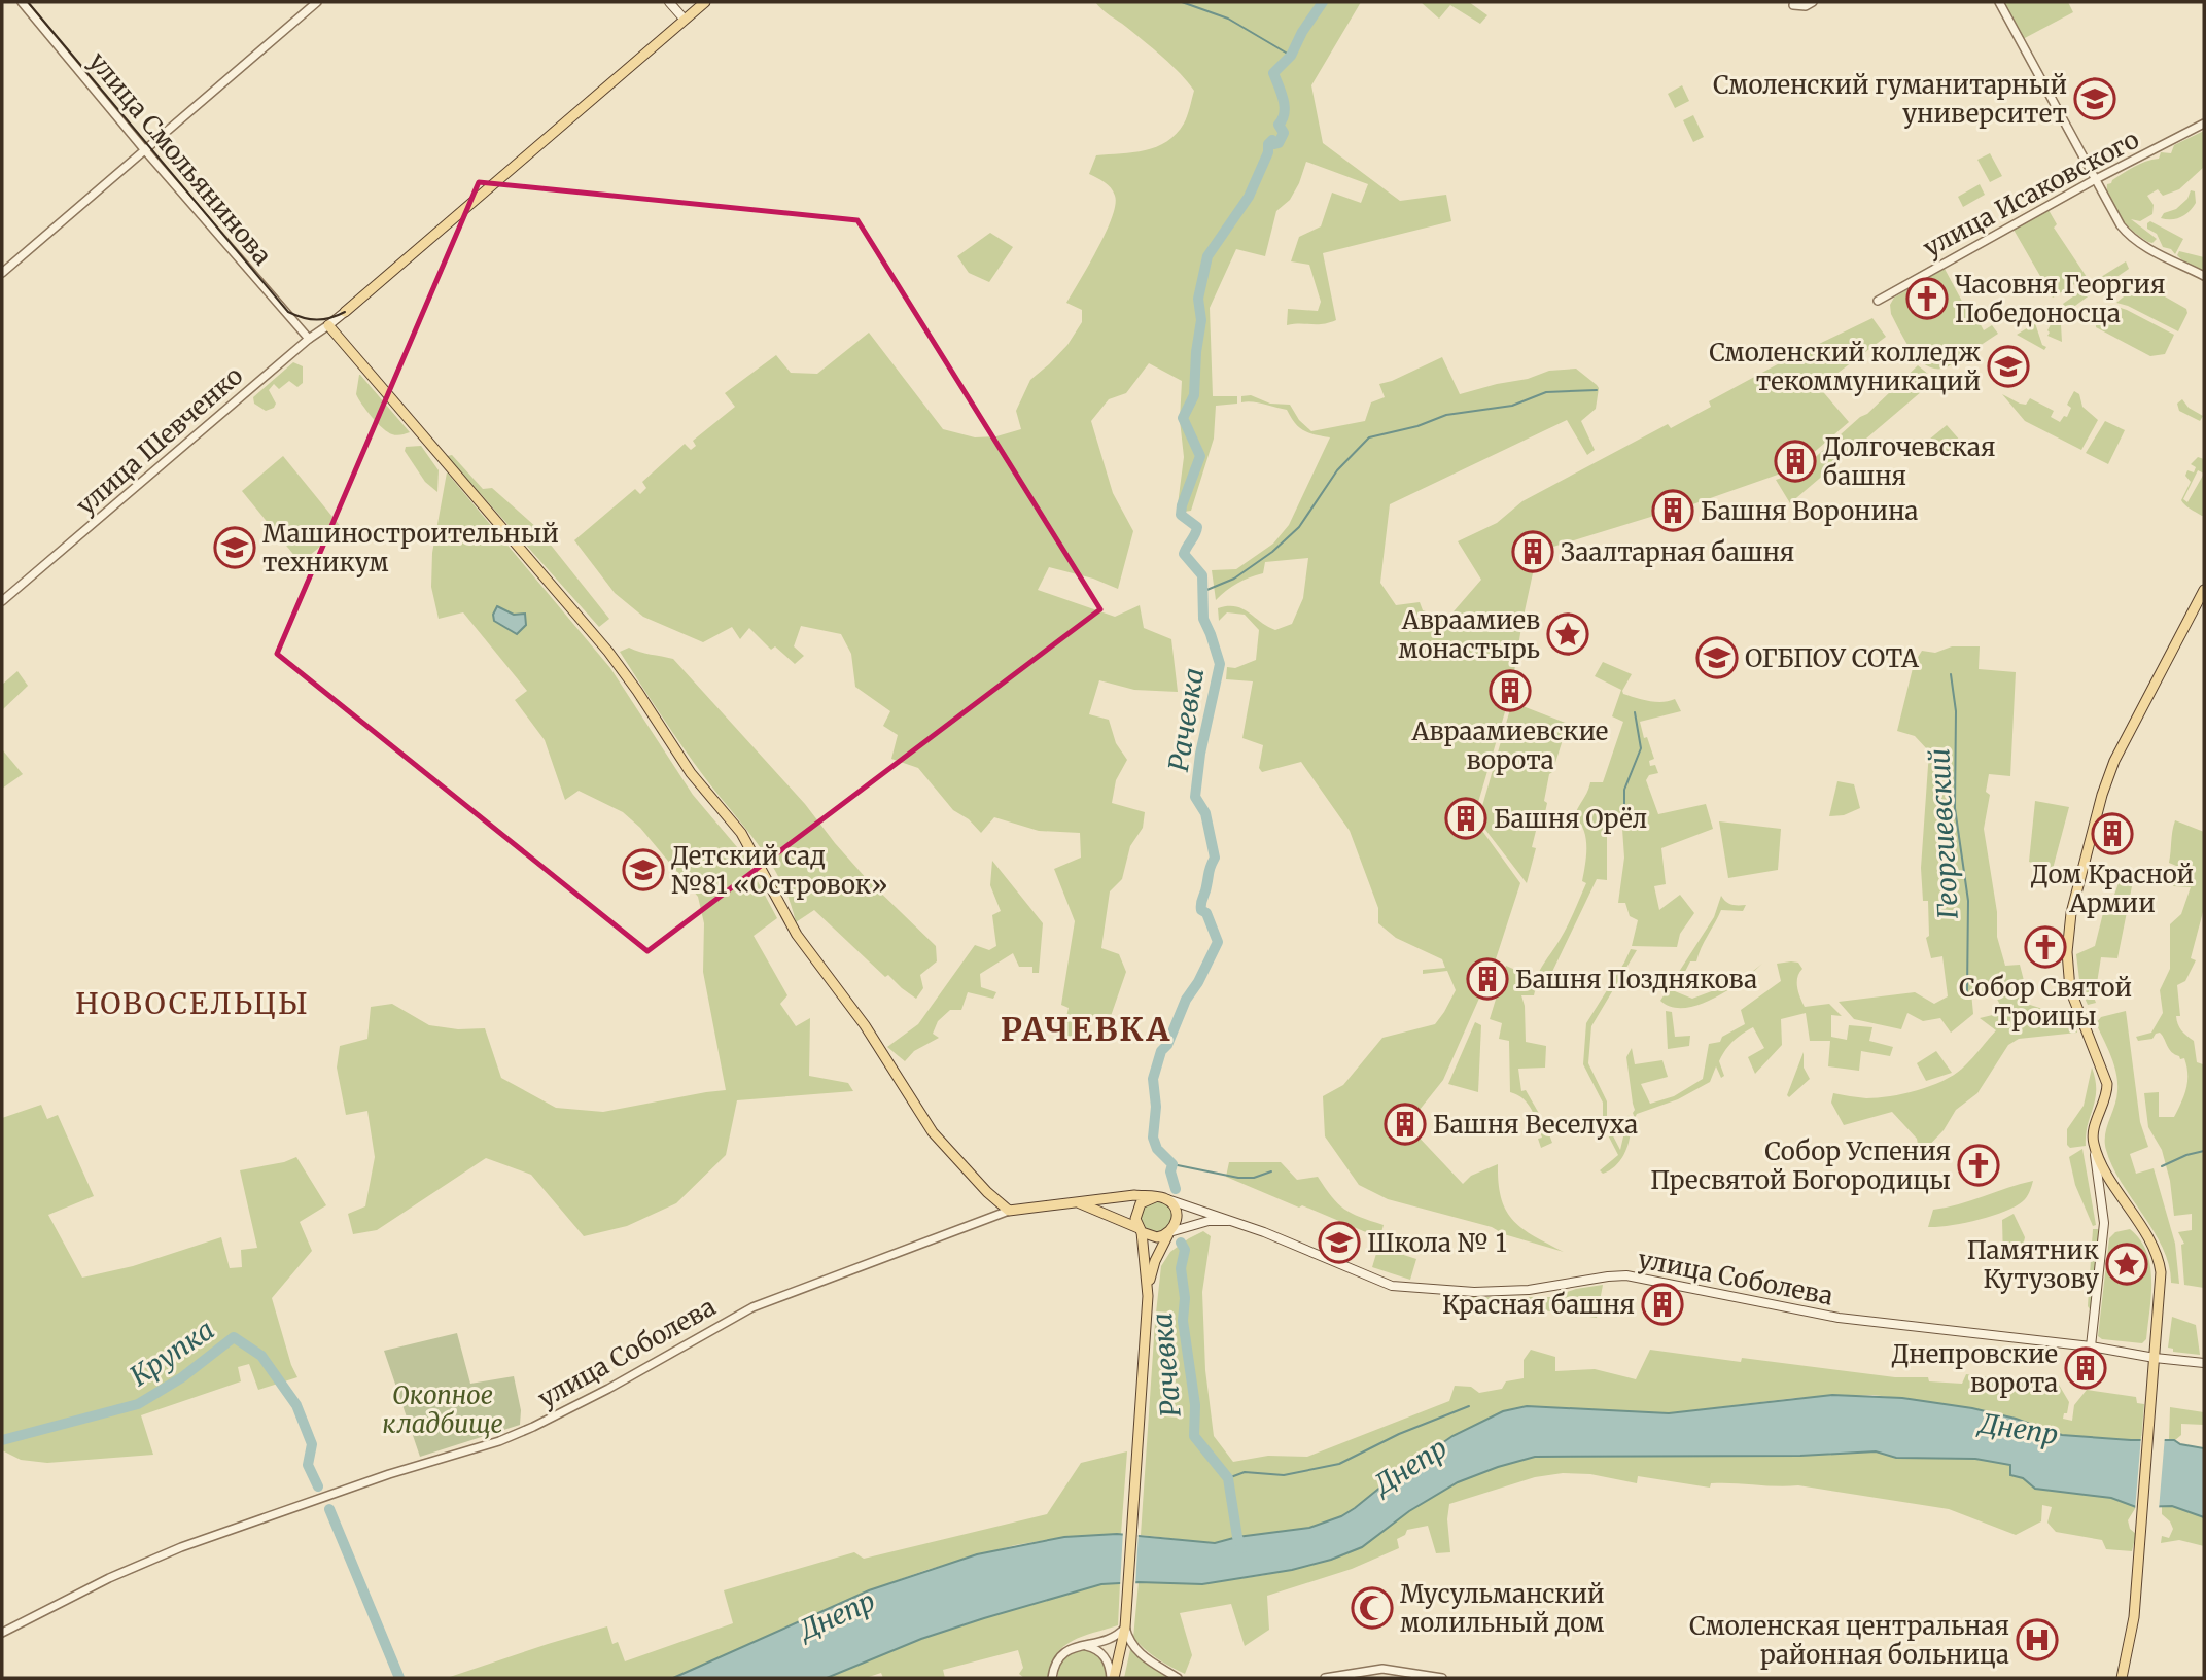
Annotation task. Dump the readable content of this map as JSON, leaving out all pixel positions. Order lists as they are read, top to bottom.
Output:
{
  "streets": {
    "main road": ["улица Шевченко", "улица Соболева"],
    "street": ["улица Смольянинова", "улица Исаковского"]
  },
  "crossings": [
    ["улица Смольянинова", "улица Шевченко"]
  ],
  "districts": ["НОВОСЕЛЬЦЫ", "РАЧЕВКА"],
  "water": [
    "Рачевка",
    "Георгиевский",
    "Крупка",
    "Днепр"
  ],
  "parks": ["Окопное кладбище"],
  "places": {
    "school or university": [
      "Смоленский гуманитарный университет",
      "Смоленский колледж текоммуникаций",
      "Машиностроительный техникум",
      "ОГБПОУ СОТА",
      "Детский сад №81 «Островок»",
      "Школа № 1"
    ],
    "church": ["Часовня Георгия Победоносца", "Собор Святой Троицы", "Собор Успения Пресвятой Богородицы"],
    "building": [
      "Долгочевская башня",
      "Башня Воронина",
      "Заалтарная башня",
      "Авраамиевские ворота",
      "Башня Орёл",
      "Дом Красной Армии",
      "Башня Позднякова",
      "Башня Веселуха",
      "Красная башня",
      "Днепровские ворота"
    ],
    "place": ["Авраамиев монастырь", "Памятник Кутузову"],
    "mosque": ["Мусульманский молильный дом"],
    "hospital": ["Смоленская центральная районная больница"]
  }
}
